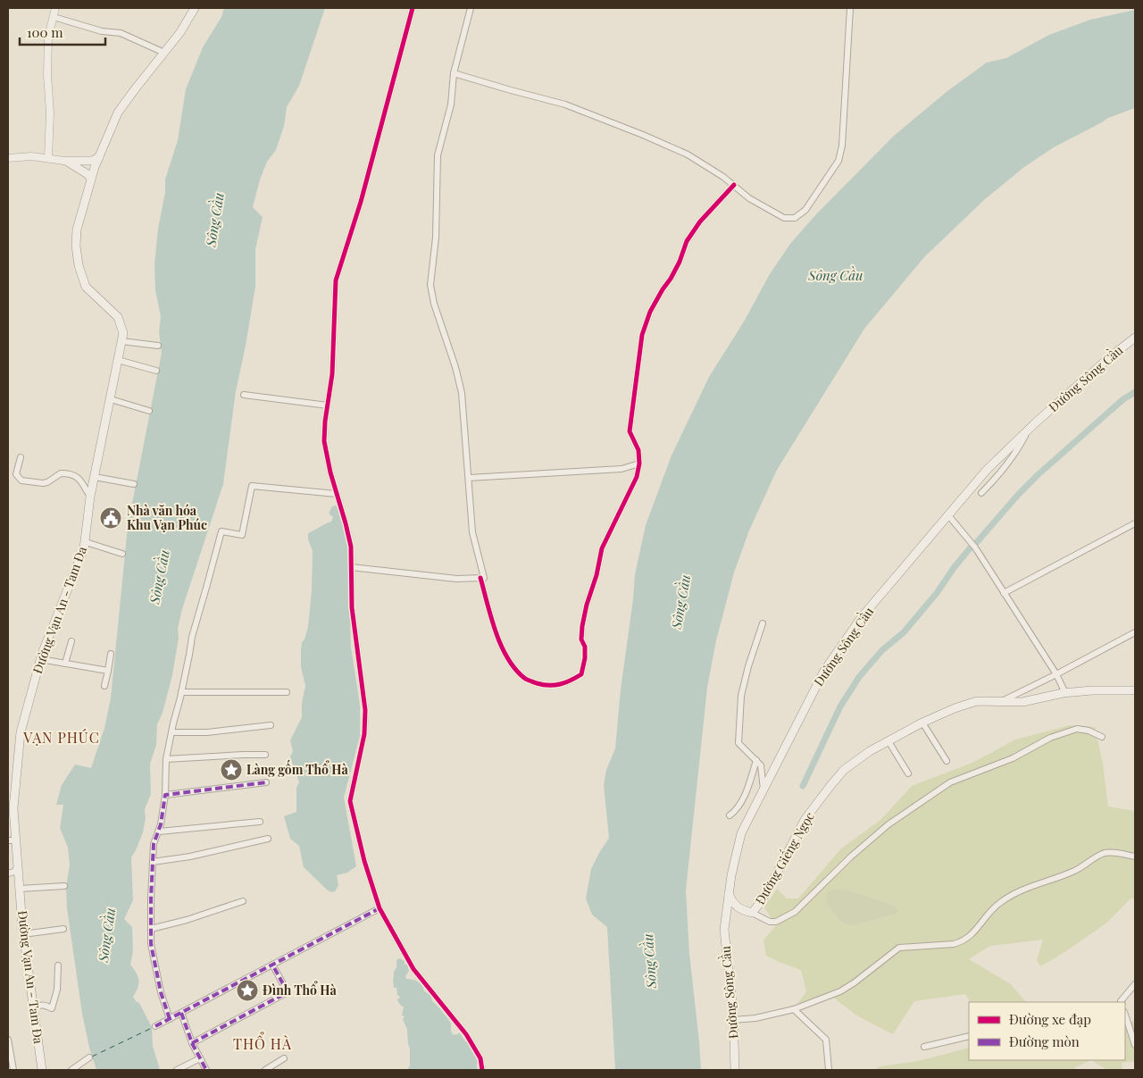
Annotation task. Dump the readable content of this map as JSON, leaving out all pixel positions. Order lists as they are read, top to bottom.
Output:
{
  "streets": {
    "main road": ["Đường Sông Cầu", "Đường Vạn An - Tam Đa", "Đường Giếng Ngọc"]
  },
  "crossings": [
    ["Đường Sông Cầu", "Đường Giếng Ngọc"]
  ],
  "districts": ["VẠN PHÚC", "THỔ HÀ"],
  "water": ["Sông Cầu"],
  "places": {
    "public building": ["Nhà văn hóa Khu Vạn Phúc"],
    "place": ["Làng gốm Thổ Hà", "Đình Thổ Hà"]
  },
  "legend": ["Đường xe đạp", "Đường mòn"],
  "scale_bar": "100 m"
}
